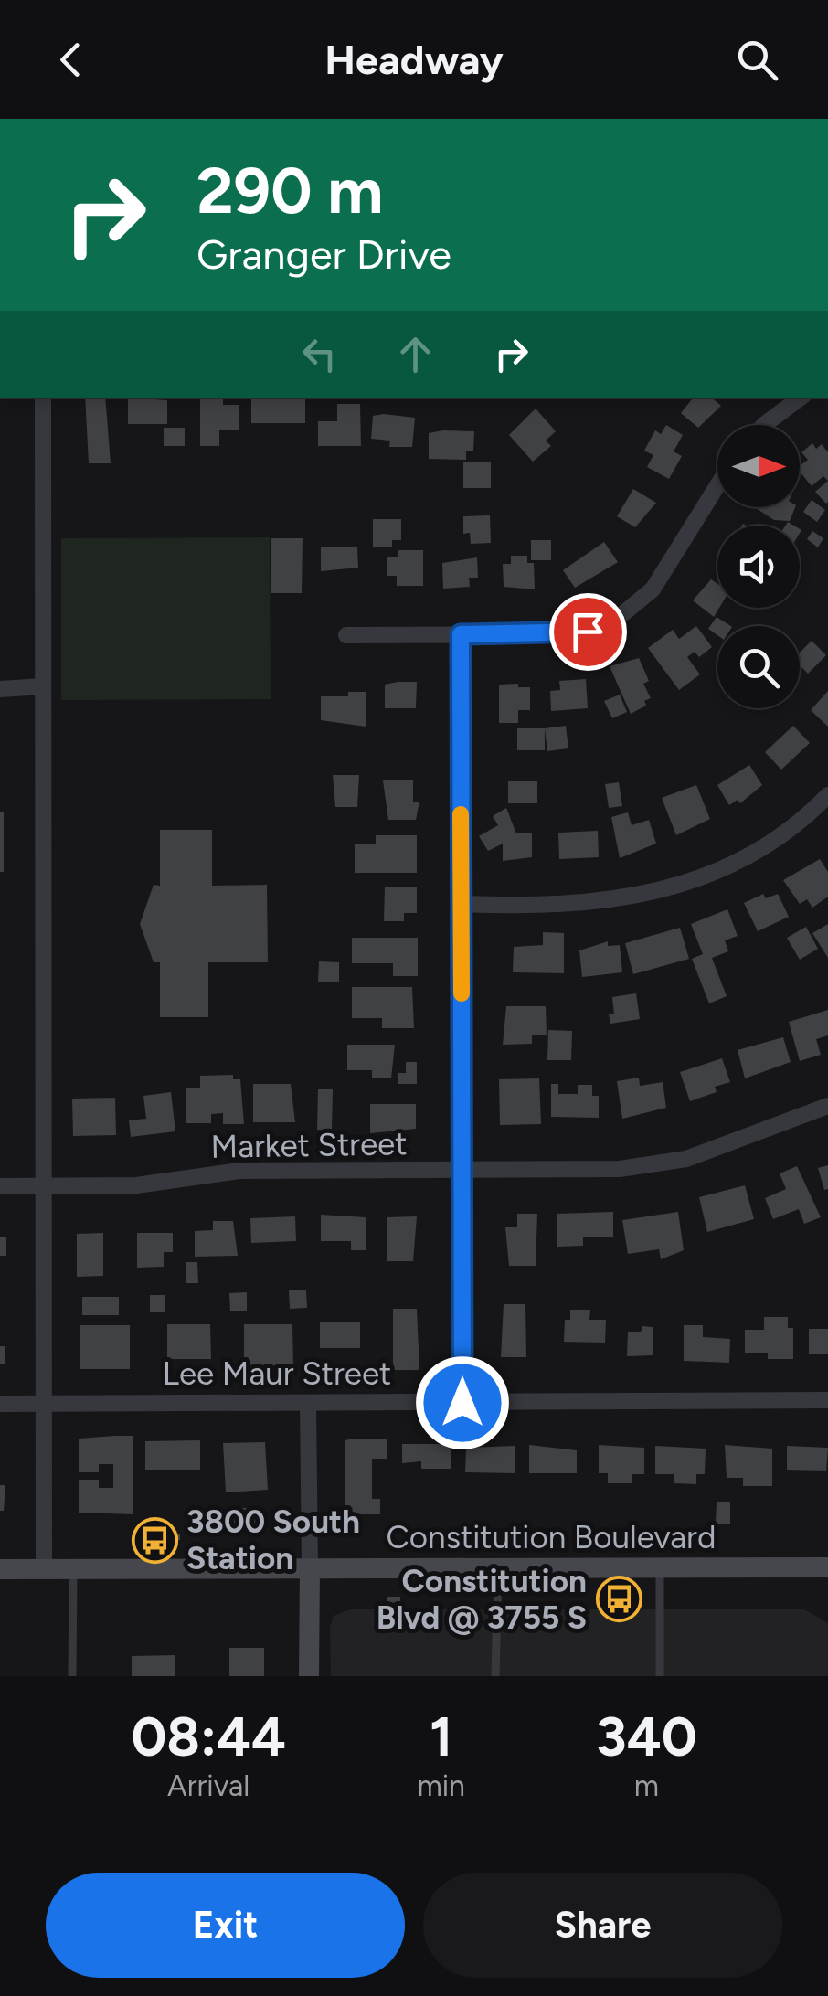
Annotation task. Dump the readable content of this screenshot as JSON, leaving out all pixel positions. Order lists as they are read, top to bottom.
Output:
{
  "streets": {
    "main road": ["Constitution Boulevard"],
    "street": ["Market Street", "Lee Maur Street"]
  },
  "places": {
    "bus stop": ["3800 South Station", "Constitution Blvd @ 3755 S"]
  },
  "north": "right",
  "page": {
    "header": "Headway",
    "turn": ["290 m", "Granger Drive"],
    "eta": [
      "08:44",
      "Arrival",
      "1",
      "min",
      "340",
      "m"
    ],
    "buttons": ["Exit", "Share"]
  }
}
